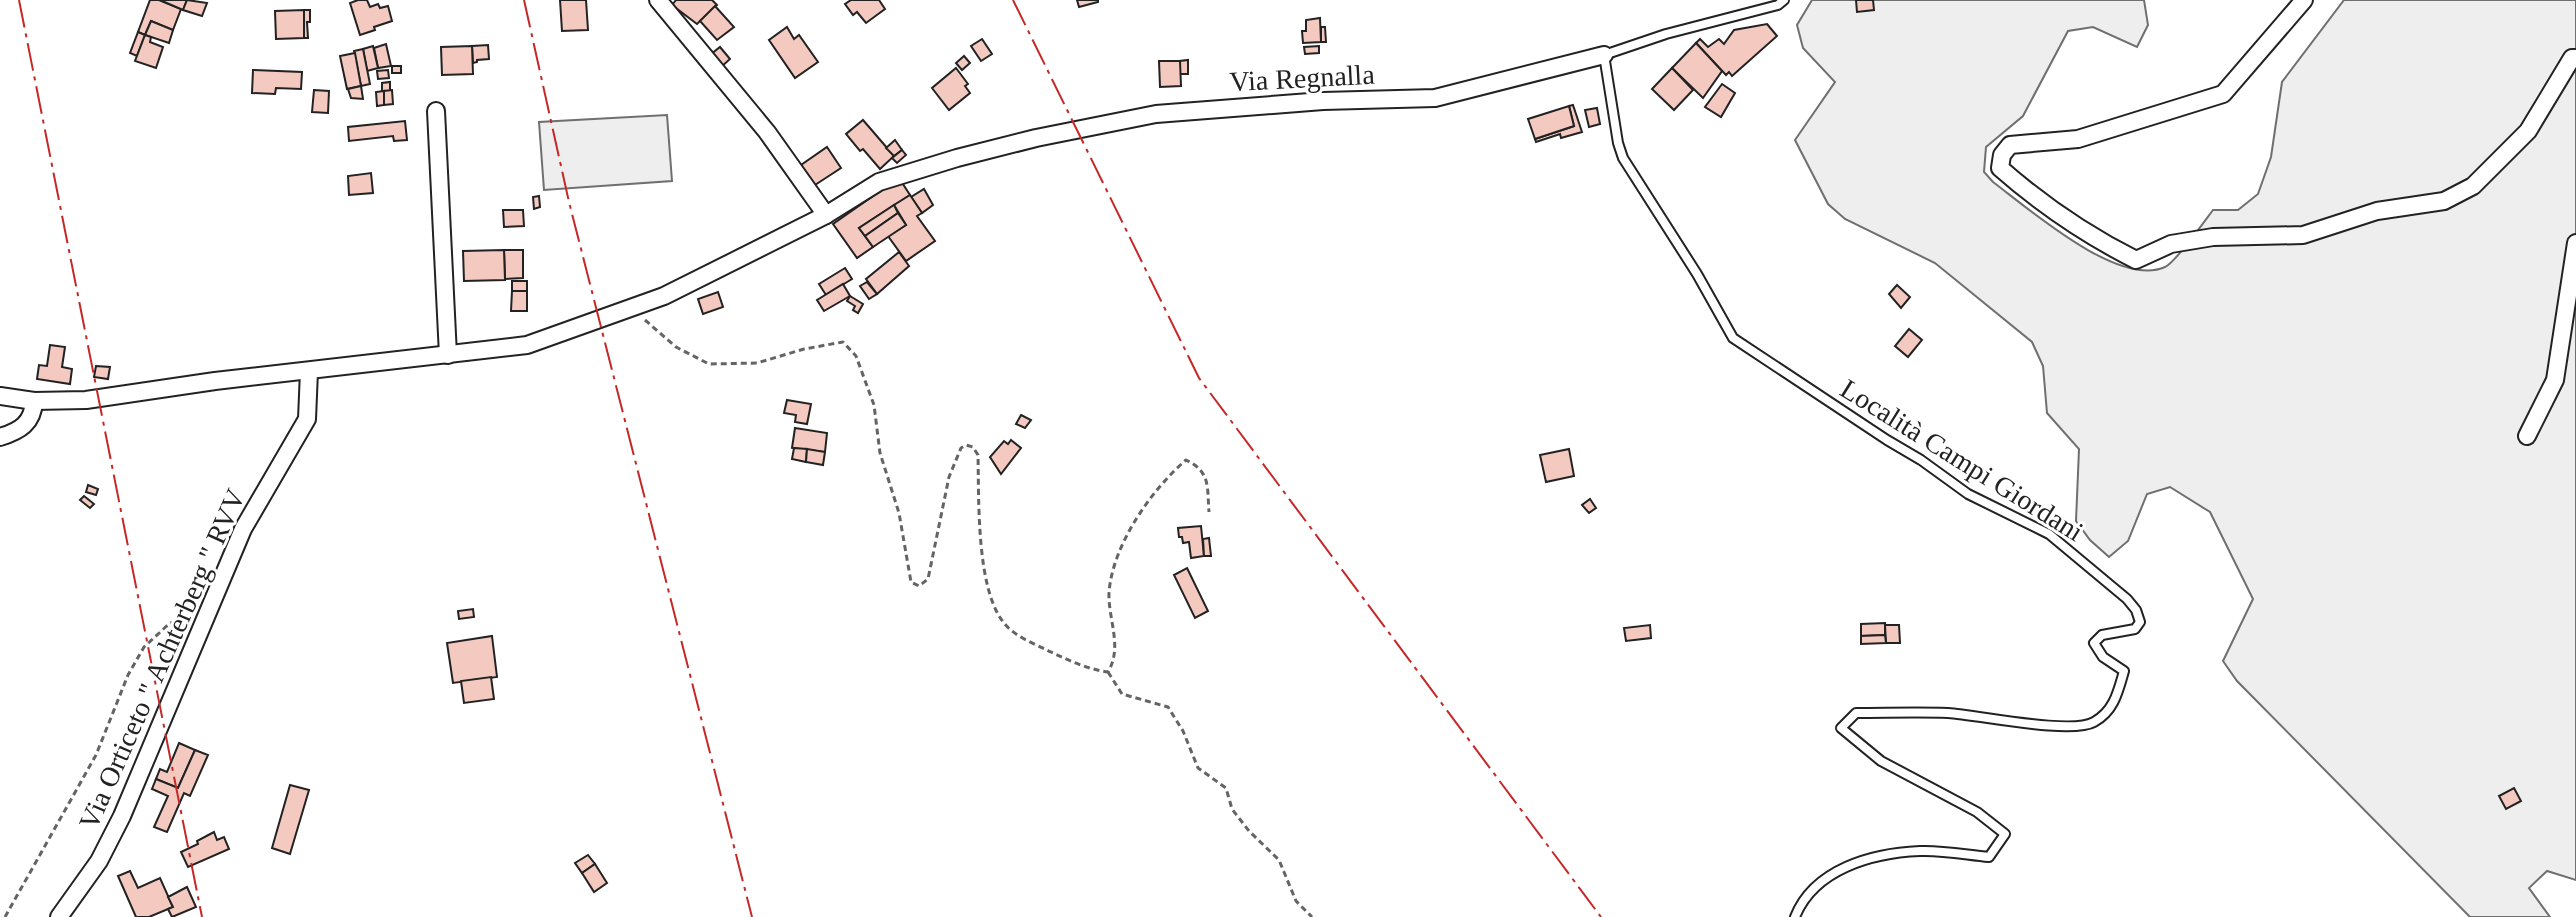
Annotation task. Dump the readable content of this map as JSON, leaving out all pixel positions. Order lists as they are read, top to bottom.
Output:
{
  "streets": {
    "street": ["Via Regnalla", "Via Orticeto \" Achterberg \" RVV"],
    "lane": ["Località Campi Giordani"]
  },
  "crossings": [
    ["Via Regnalla", "Località Campi Giordani"],
    ["Via Regnalla", "Via Orticeto \" Achterberg \" RVV"]
  ]
}
